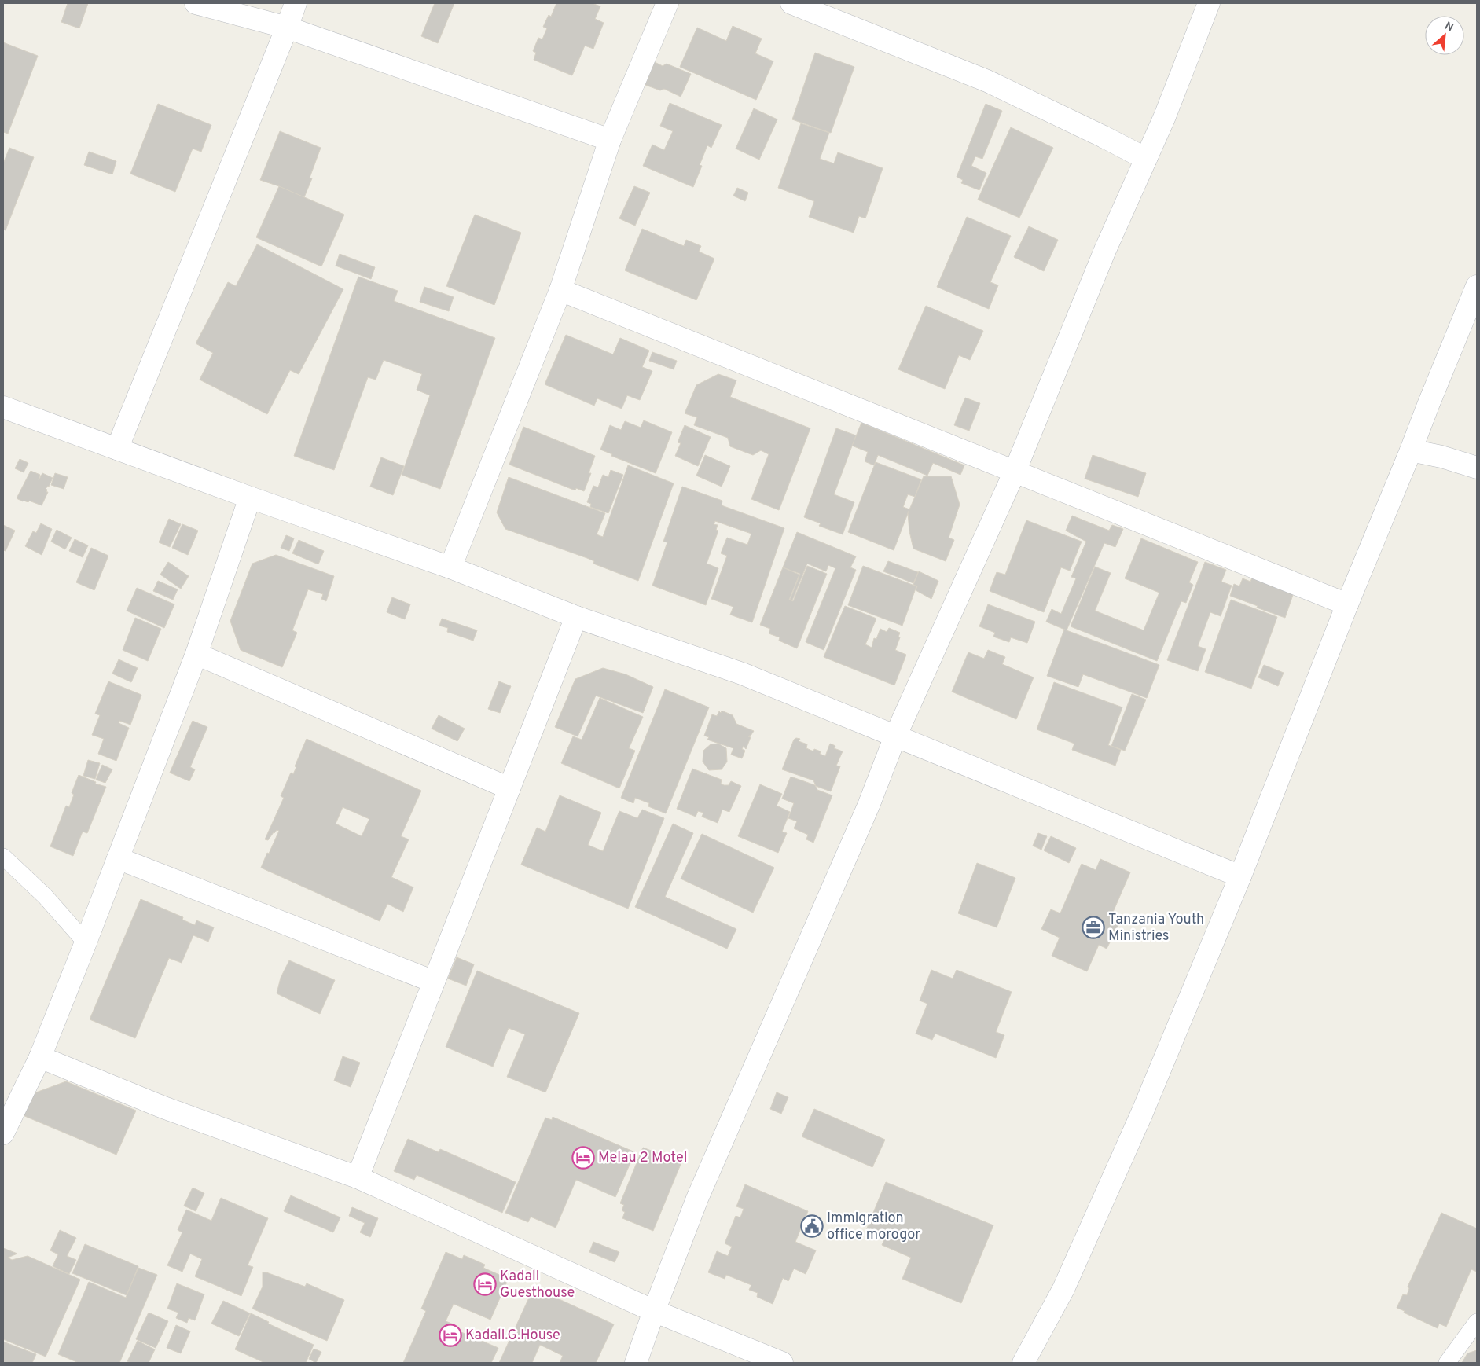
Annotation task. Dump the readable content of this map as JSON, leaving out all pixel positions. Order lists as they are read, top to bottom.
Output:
{
  "places": {
    "office": ["Tanzania Youth Ministries"],
    "hotel": ["Melau 2 Motel", "Kadali Guesthouse", "Kadali.G.House"],
    "public building": ["Immigration office morogor"]
  },
  "north": "top right"
}
